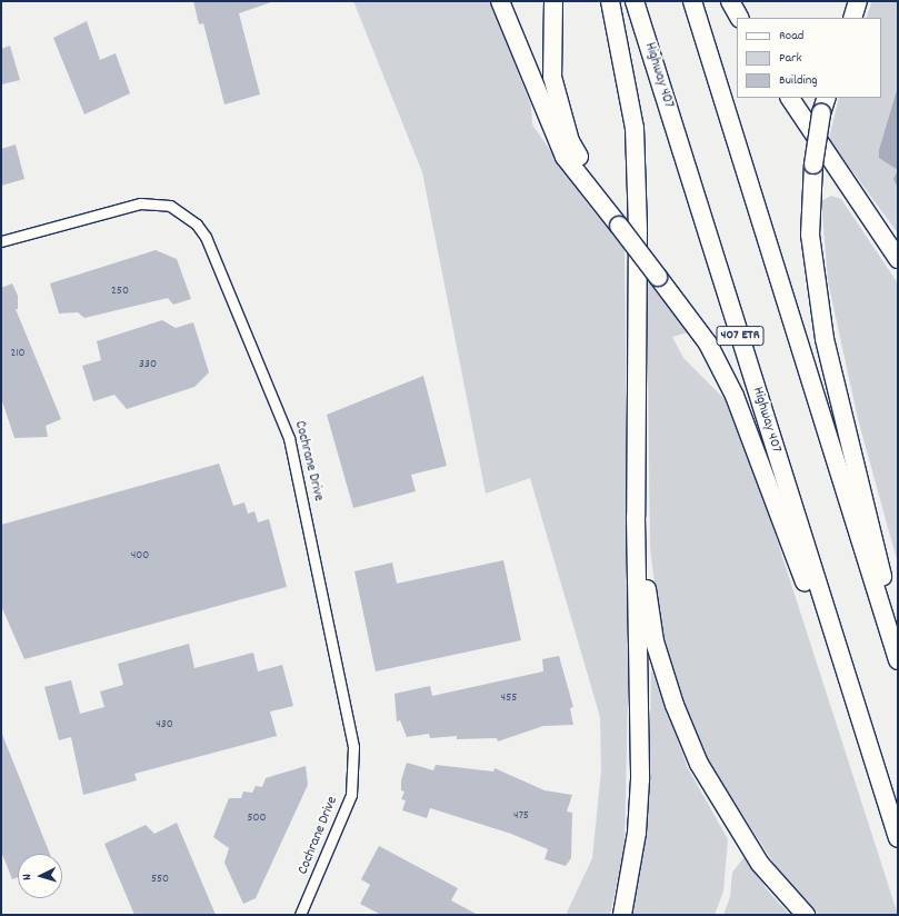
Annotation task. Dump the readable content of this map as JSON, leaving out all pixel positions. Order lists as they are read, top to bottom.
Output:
{
  "streets": {
    "highway": ["Highway 407", "407 ETR"],
    "street": ["Cochrane Drive"]
  },
  "house_numbers": [
    "250",
    "210",
    "330",
    "400",
    "455",
    "430",
    "475",
    "500",
    "550"
  ],
  "legend": ["Road", "Park", "Building"],
  "north": "left"
}
